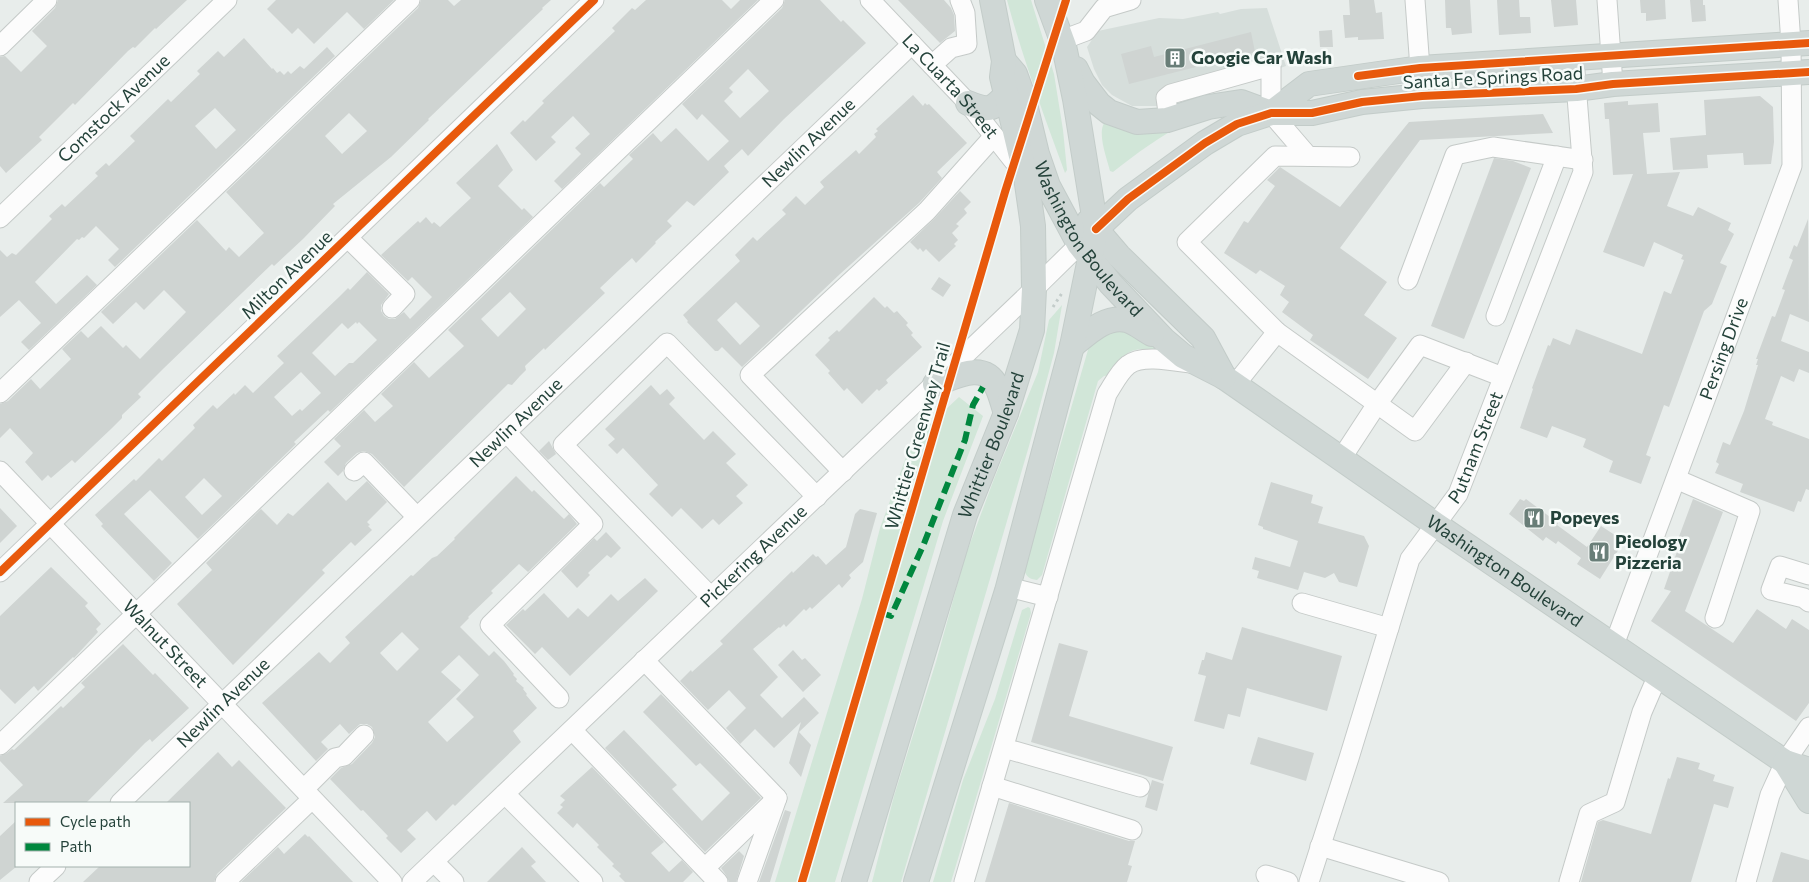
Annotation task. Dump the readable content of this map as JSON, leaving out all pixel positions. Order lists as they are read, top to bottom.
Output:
{
  "streets": {
    "main road": ["Santa Fe Springs Road", "Washington Boulevard", "Whittier Boulevard"],
    "street": [
      "La Cuarta Street",
      "Comstock Avenue",
      "Newlin Avenue",
      "Milton Avenue",
      "Persing Drive",
      "Putnam Street",
      "Pickering Avenue",
      "Walnut Street"
    ],
    "cycle path": ["Whittier Greenway Trail"]
  },
  "crossings": [
    ["Santa Fe Springs Road", "Washington Boulevard"],
    ["Santa Fe Springs Road", "Persing Drive"],
    ["Santa Fe Springs Road", "Putnam Street"],
    ["Santa Fe Springs Road", "Pickering Avenue"],
    ["La Cuarta Street", "Newlin Avenue"],
    ["La Cuarta Street", "Whittier Boulevard"],
    ["Newlin Avenue", "Walnut Street"],
    ["Washington Boulevard", "Persing Drive"],
    ["Washington Boulevard", "Putnam Street"],
    ["Washington Boulevard", "Pickering Avenue"],
    ["Milton Avenue", "Walnut Street"],
    ["Whittier Boulevard", "Pickering Avenue"]
  ],
  "places": {
    "building": ["Googie Car Wash"],
    "restaurant": ["Popeyes", "Pieology Pizzeria"]
  },
  "legend": ["Cycle path", "Path"]
}
